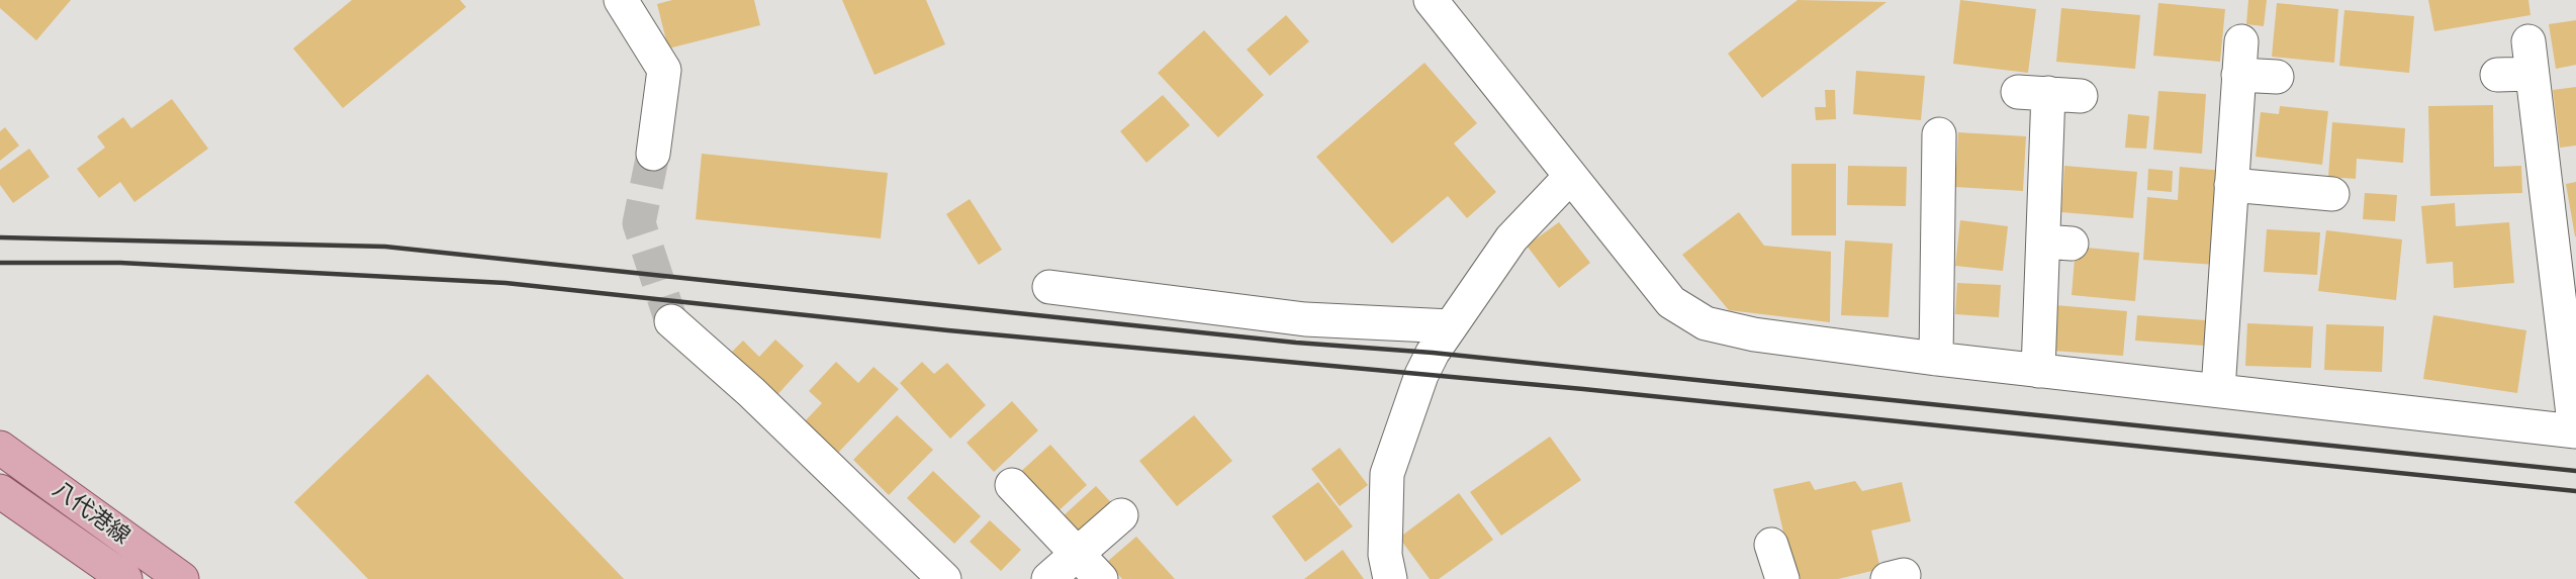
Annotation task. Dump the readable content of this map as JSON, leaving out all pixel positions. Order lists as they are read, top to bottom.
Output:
{
  "streets": {
    "main road": ["八代港線"]
  }
}
